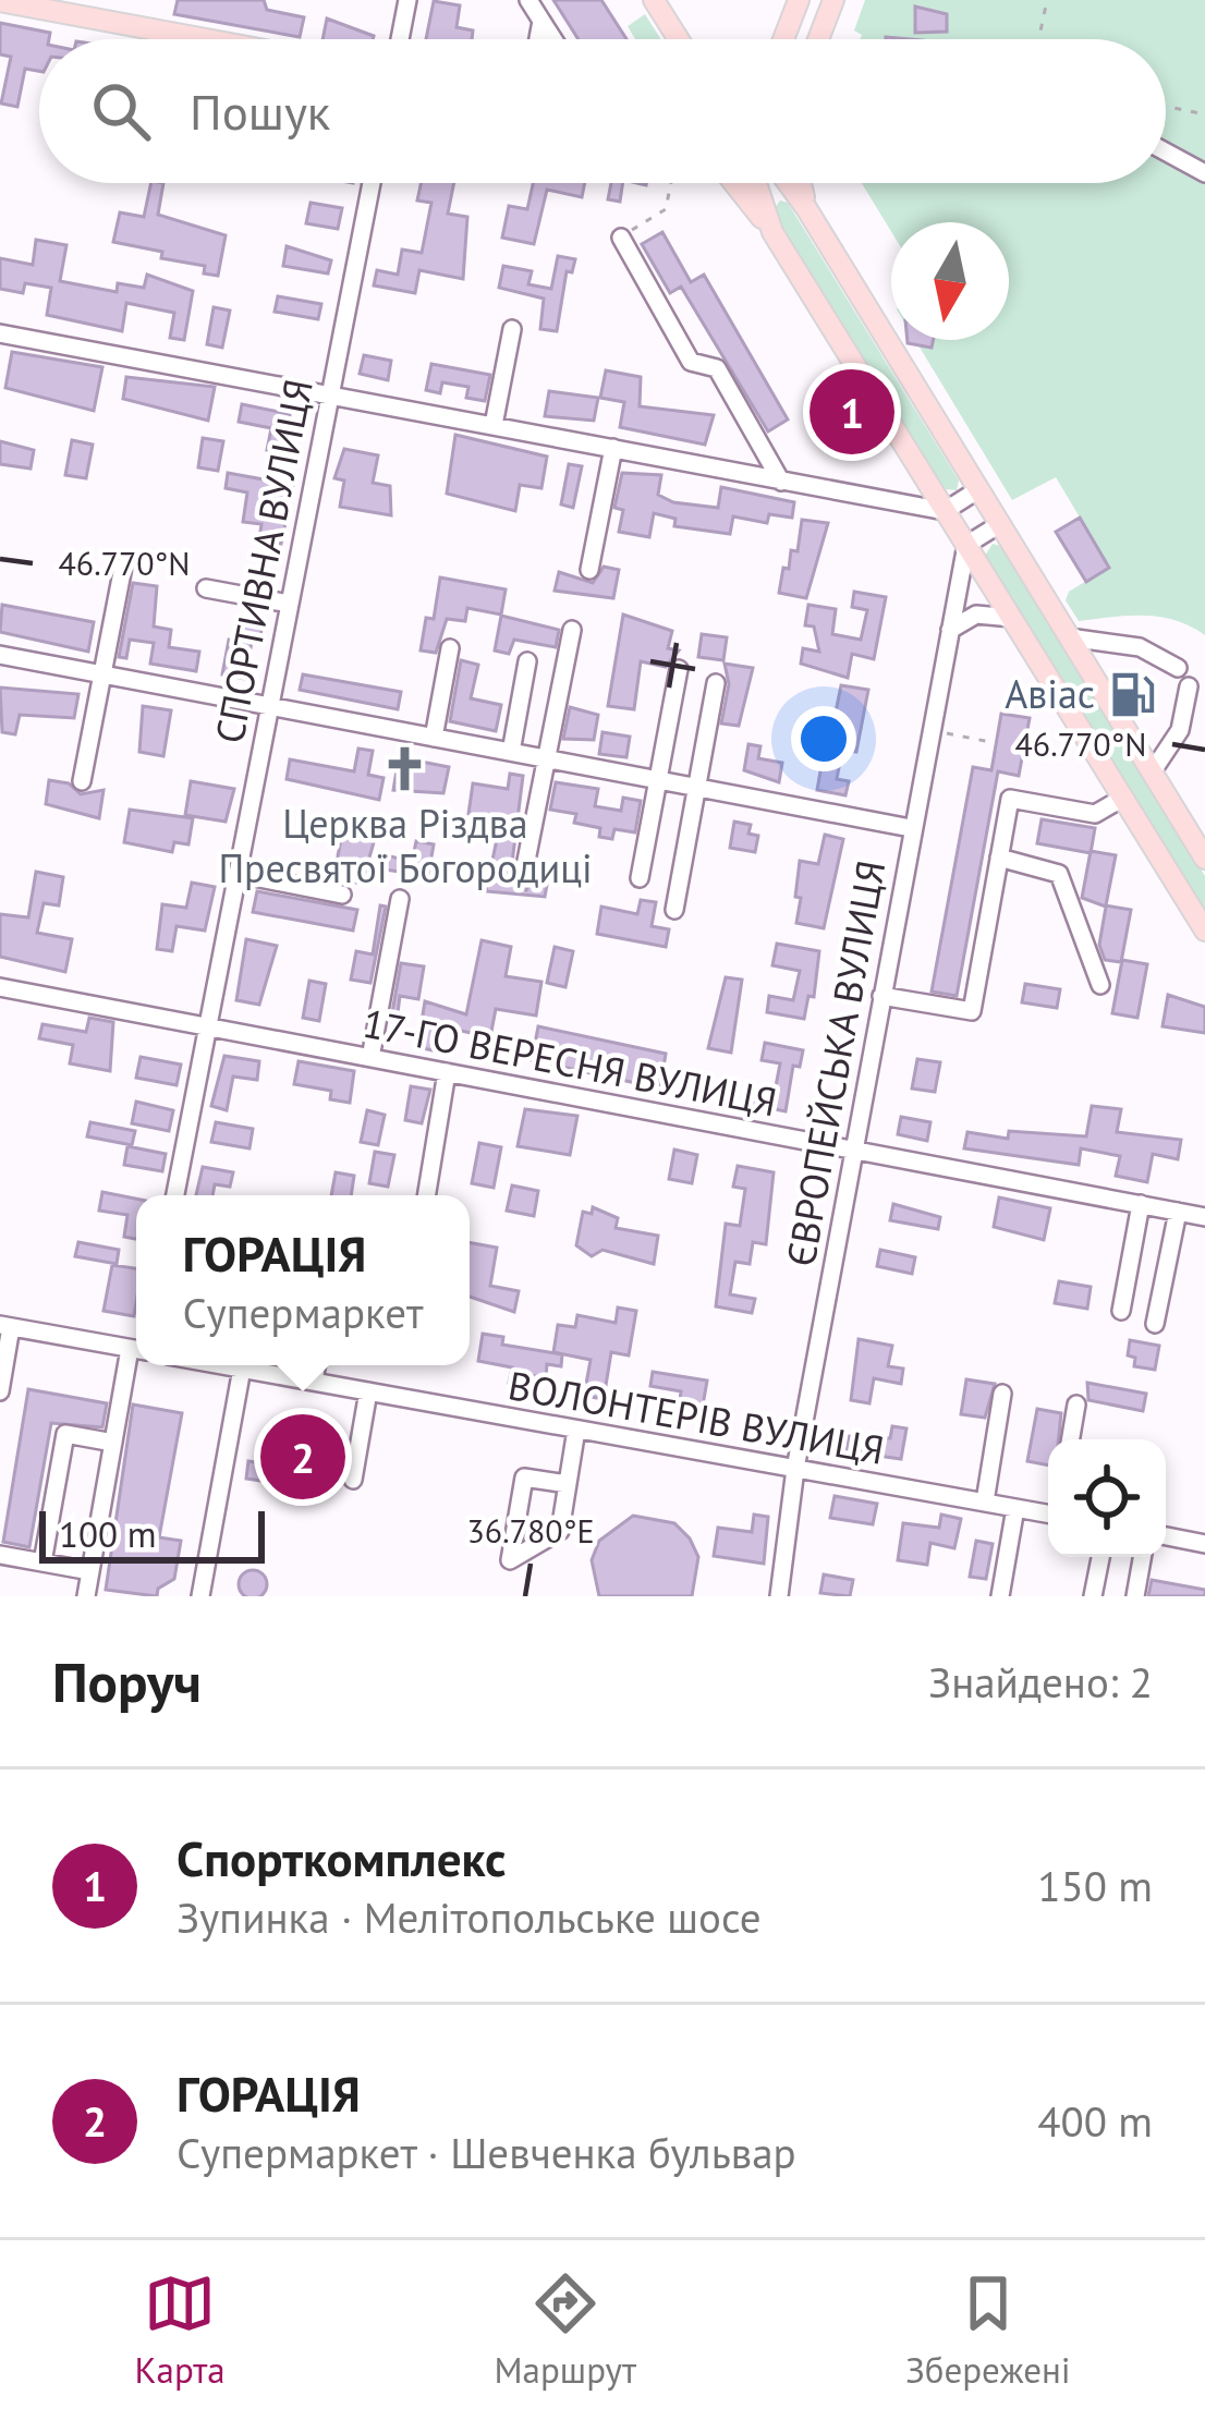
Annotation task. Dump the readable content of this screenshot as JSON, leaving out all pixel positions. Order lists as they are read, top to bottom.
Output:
{
  "streets": {
    "street": [
      "СПОРТИВНА ВУЛИЦЯ",
      "17-ГО ВЕРЕСНЯ ВУЛИЦЯ",
      "ЄВРОПЕЙСЬКА ВУЛИЦЯ",
      "ВОЛОНТЕРІВ ВУЛИЦЯ"
    ]
  },
  "crossings": [
    ["СПОРТИВНА ВУЛИЦЯ", "17-ГО ВЕРЕСНЯ ВУЛИЦЯ"],
    ["17-ГО ВЕРЕСНЯ ВУЛИЦЯ", "ЄВРОПЕЙСЬКА ВУЛИЦЯ"],
    ["ЄВРОПЕЙСЬКА ВУЛИЦЯ", "ВОЛОНТЕРІВ ВУЛИЦЯ"]
  ],
  "places": {
    "fuel station": ["Авіас"],
    "church": ["Церква Різдва Пресвятої Богородиці"]
  },
  "scale_bar": "100 m",
  "north": "bottom",
  "page": {
    "search": "Пошук",
    "pins": ["1", "2"],
    "popup": ["ГОРАЦІЯ", "Супермаркет"],
    "scale": "100 m",
    "heading": ["Поруч", "Знайдено: 2"],
    "list": [
      {
        "mark": "1",
        "name": "Спорткомплекс",
        "note": "Зупинка · Мелітопольське шосе",
        "value": "150 m"
      },
      {
        "mark": "2",
        "name": "ГОРАЦІЯ",
        "note": "Супермаркет · Шевченка бульвар",
        "value": "400 m"
      }
    ],
    "nav": ["Карта", "Маршрут", "Збережені"]
  },
  "coordinates": ["46.770°N", "36.780°E"]
}
